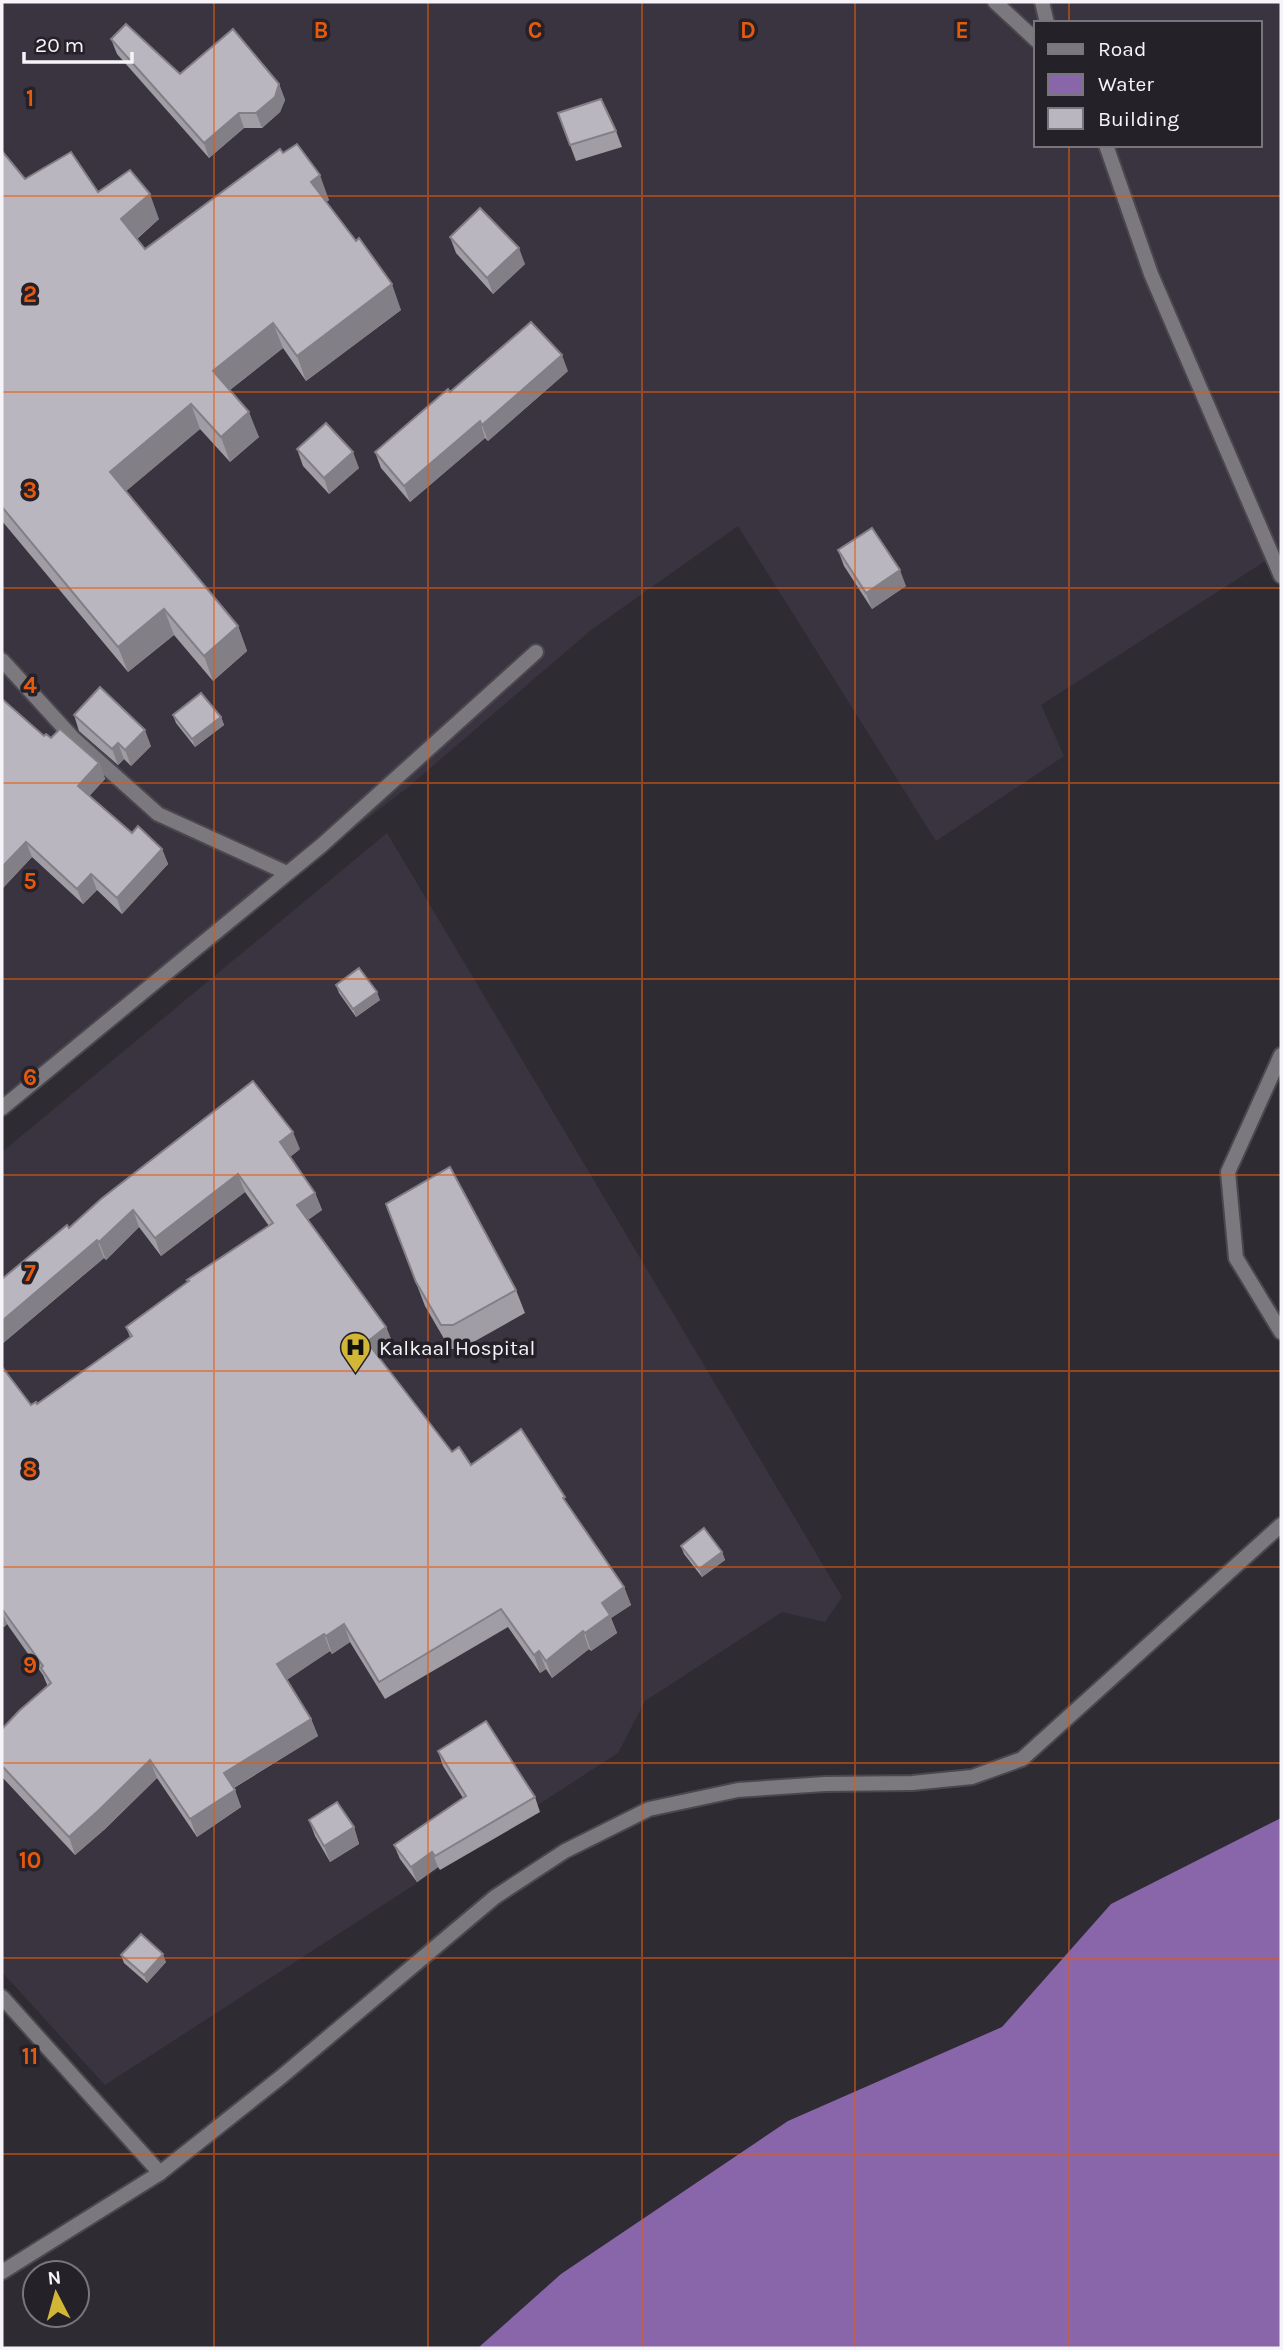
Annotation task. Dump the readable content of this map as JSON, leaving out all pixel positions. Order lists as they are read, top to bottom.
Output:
{
  "places": {
    "hospital": ["Kalkaal Hospital"]
  },
  "legend": ["Road", "Water", "Building"],
  "scale_bar": "20 m",
  "north": "top",
  "grid": {
    "columns": [
      "B",
      "C",
      "D",
      "E"
    ],
    "rows": [
      "1",
      "2",
      "3",
      "4",
      "5",
      "6",
      "7",
      "8",
      "9",
      "10",
      "11"
    ]
  }
}
